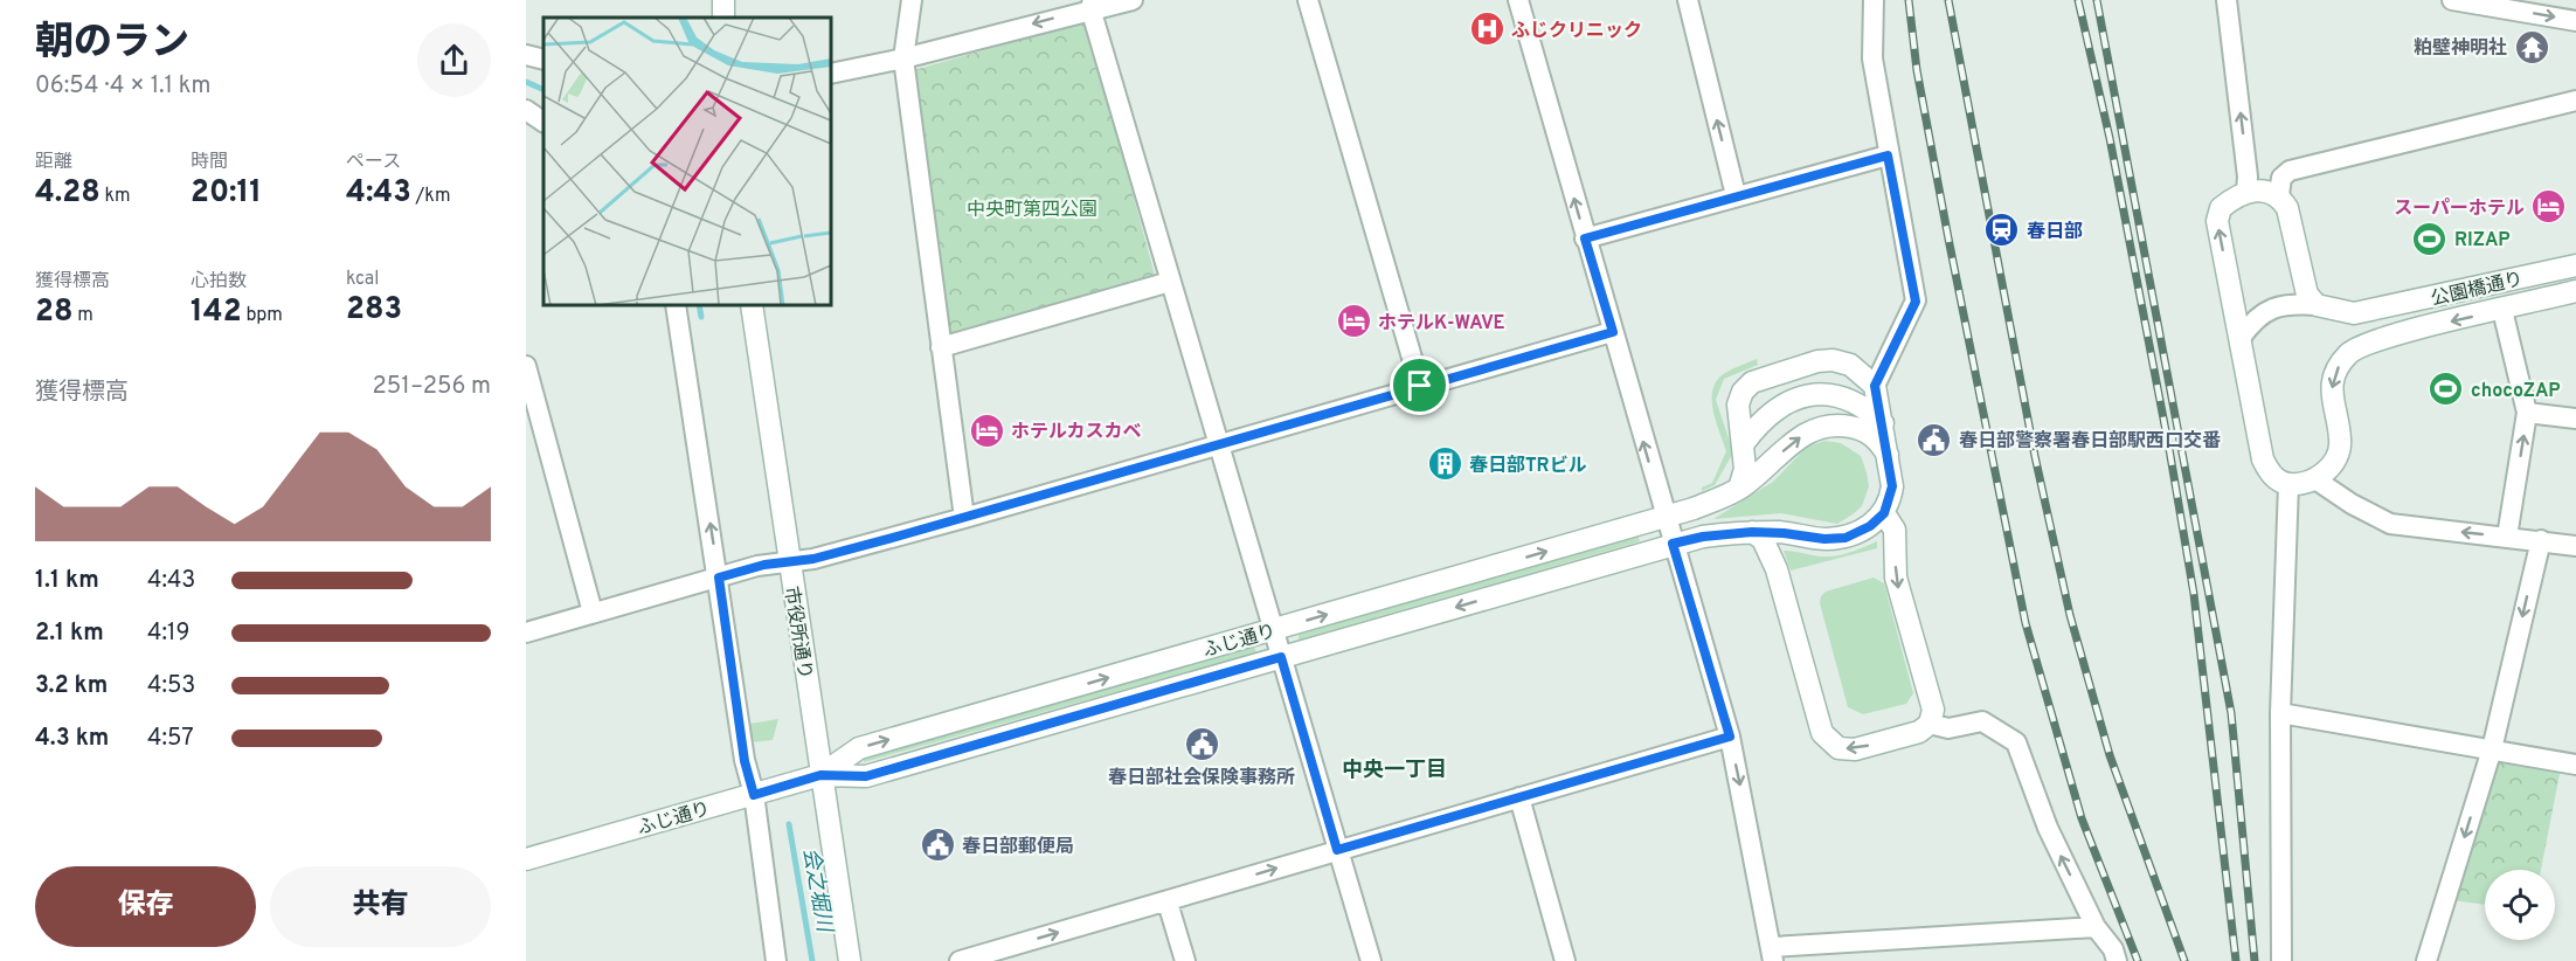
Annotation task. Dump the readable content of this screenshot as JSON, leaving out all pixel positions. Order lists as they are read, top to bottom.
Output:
{
  "streets": {
    "street": ["公園橋通り", "市役所通り", "ふじ通り"]
  },
  "crossings": [
    ["市役所通り", "ふじ通り"]
  ],
  "one_way": ["公園橋通り"],
  "districts": ["中央一丁目"],
  "water": ["会之堀川"],
  "parks": ["中央町第四公園"],
  "places": {
    "hospital": ["ふじクリニック"],
    "temple": ["粕壁神明社"],
    "hotel": ["スーパーホテル", "ホテルK-WAVE", "ホテルカスカベ"],
    "station": ["春日部"],
    "sports": ["RIZAP", "chocoZAP"],
    "public building": ["春日部警察署春日部駅西口交番", "春日部社会保険事務所", "春日部郵便局"],
    "building": ["春日部TRビル"]
  },
  "page": {
    "heading": ["朝のラン", "06:54 · 4 × 1.1 km"],
    "stats": [
      ["距離", "4.28 km"],
      ["時間", "20:11"],
      ["ペース", "4:43 /km"],
      ["獲得標高", "28 m"],
      ["心拍数", "142 bpm"],
      ["kcal", "283"]
    ],
    "chart": ["獲得標高", "251–256 m"],
    "list": [
      {
        "name": "1.1 km",
        "note": "4:43"
      },
      {
        "name": "2.1 km",
        "note": "4:19"
      },
      {
        "name": "3.2 km",
        "note": "4:53"
      },
      {
        "name": "4.3 km",
        "note": "4:57"
      }
    ],
    "buttons": ["保存", "共有"]
  }
}
